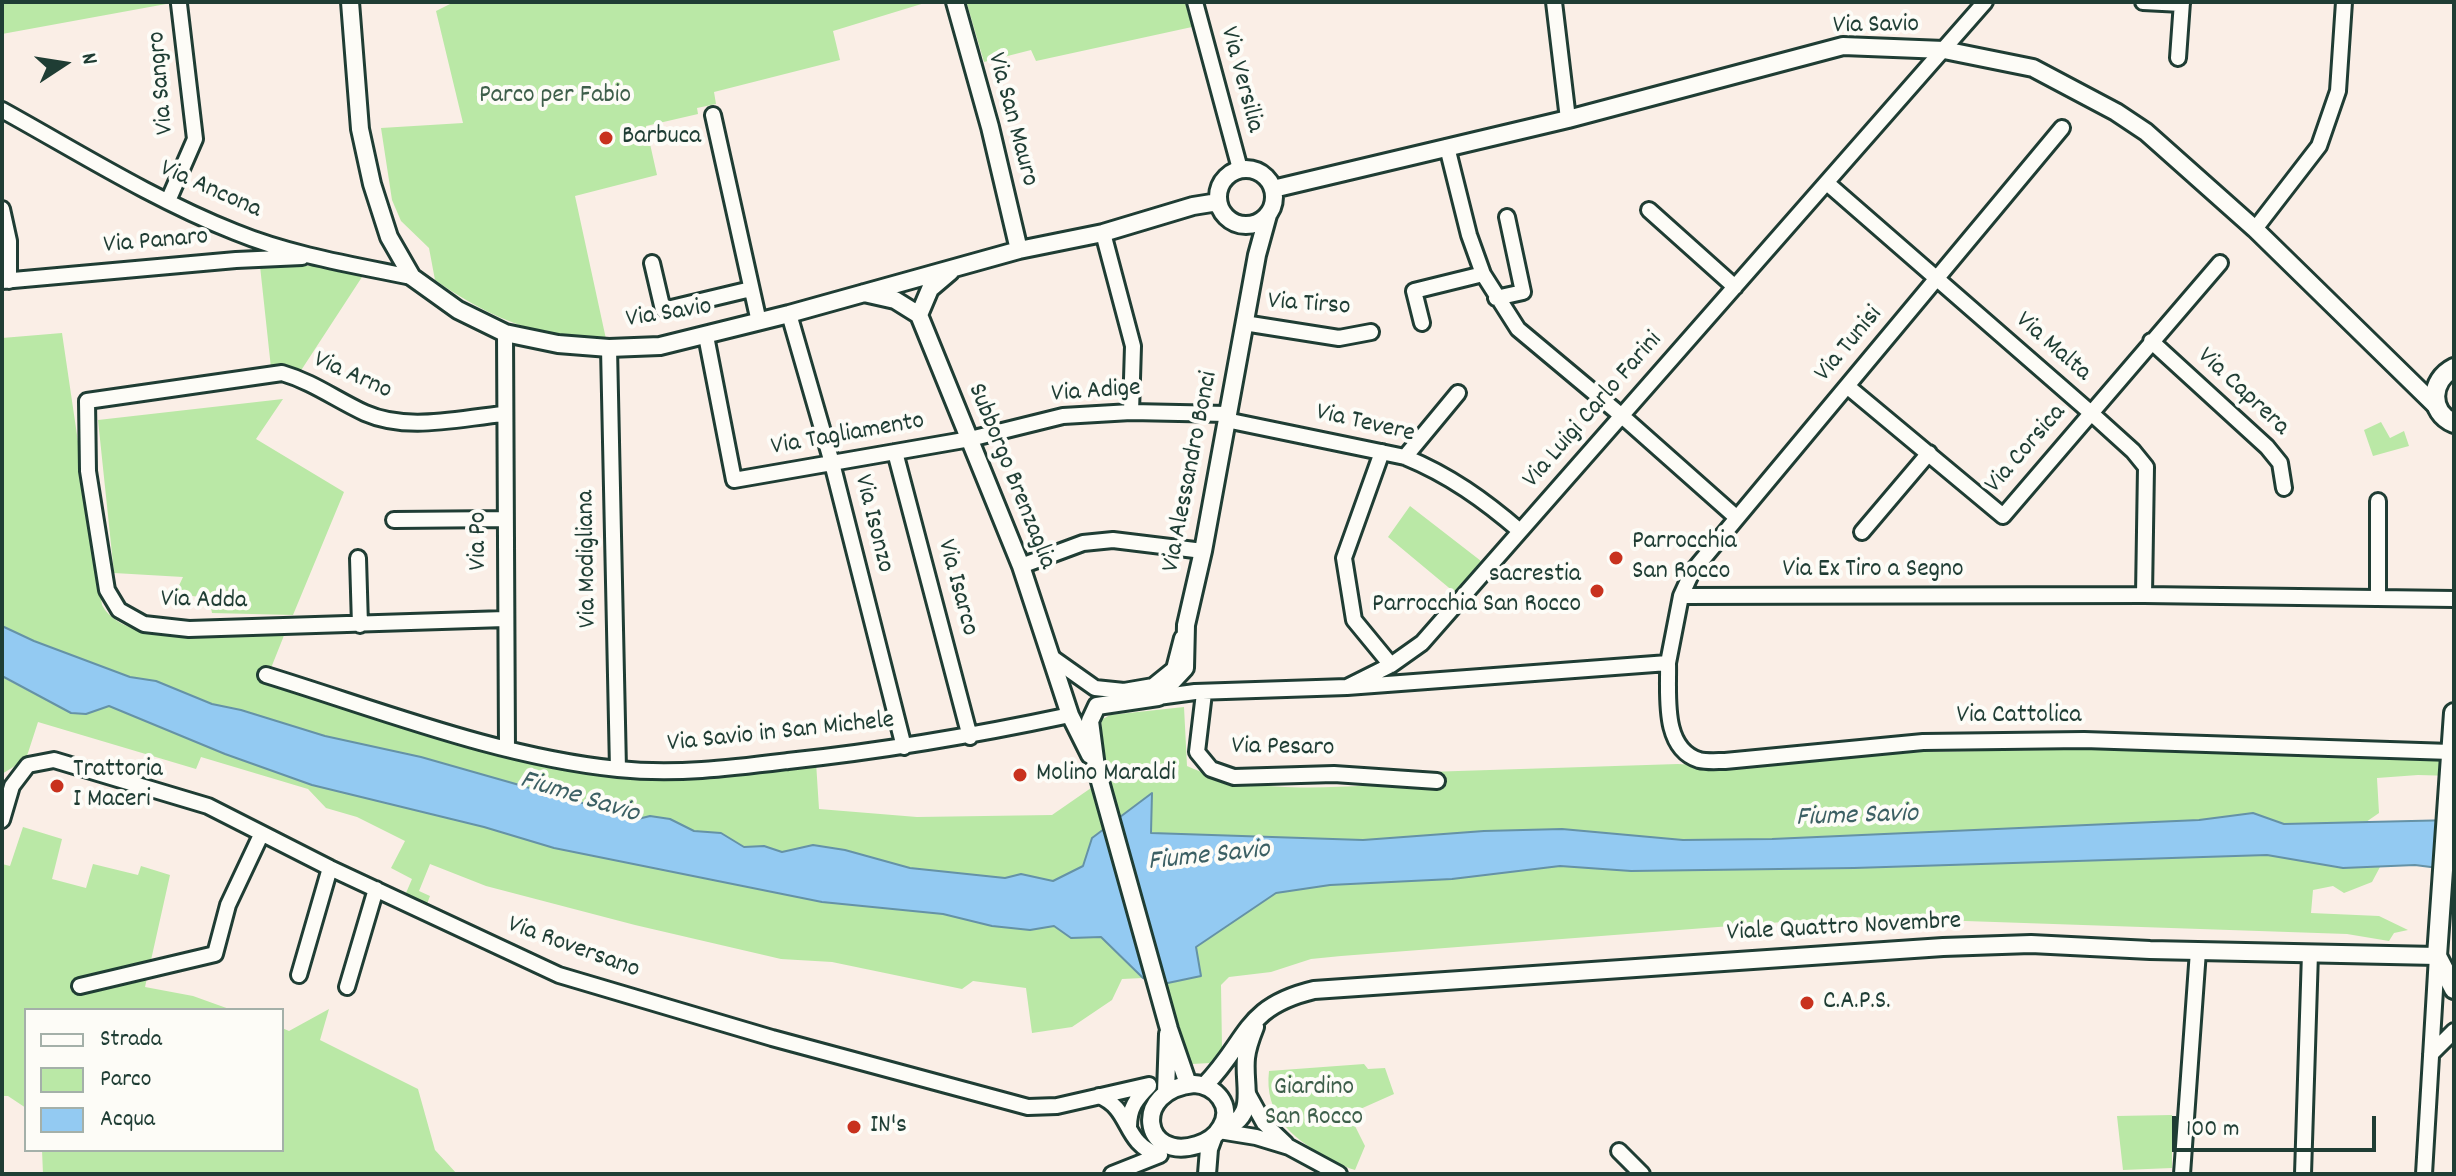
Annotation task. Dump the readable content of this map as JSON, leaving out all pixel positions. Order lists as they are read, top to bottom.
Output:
{
  "streets": {
    "street": [
      "Via Savio",
      "Via Versilia",
      "Via Sangro",
      "Via San Mauro",
      "Via Ancona",
      "Via Panaro",
      "Via Tirso",
      "Via Tunisi",
      "Via Malta",
      "Via Arno",
      "Via Adige",
      "Via Caprera",
      "Via Luigi Carlo Farini",
      "Via Tevere",
      "Via Tagliamento",
      "Via Corsica",
      "Via Alessandro Bonci",
      "Subborgo Brenzaglia",
      "Via Isonzo",
      "Via Po",
      "Via Modigliana",
      "Via Ex Tiro a Segno",
      "Via Isarco",
      "Via Adda",
      "Via Cattolica",
      "Via Savio in San Michele",
      "Via Pesaro",
      "Viale Quattro Novembre",
      "Via Roversano"
    ]
  },
  "crossings": [
    ["Via Savio", "Via Versilia"],
    ["Via Savio", "Via San Mauro"],
    ["Via Savio", "Via Ancona"],
    ["Via Savio", "Via Luigi Carlo Farini"],
    ["Via Savio", "Via Tagliamento"],
    ["Via Savio", "Via Alessandro Bonci"],
    ["Via Savio", "Via Isonzo"],
    ["Via Savio", "Via Po"],
    ["Via Savio", "Via Modigliana"],
    ["Via Versilia", "Via Alessandro Bonci"],
    ["Via Sangro", "Via Ancona"],
    ["Via Ancona", "Via Panaro"],
    ["Via Tirso", "Via Alessandro Bonci"],
    ["Via Tunisi", "Via Malta"],
    ["Via Tunisi", "Via Corsica"],
    ["Via Tunisi", "Via Ex Tiro a Segno"],
    ["Via Malta", "Via Luigi Carlo Farini"],
    ["Via Malta", "Via Corsica"],
    ["Via Malta", "Via Ex Tiro a Segno"],
    ["Via Arno", "Via Po"],
    ["Via Arno", "Via Adda"],
    ["Via Adige", "Via Tevere"],
    ["Via Adige", "Via Tagliamento"],
    ["Via Adige", "Via Alessandro Bonci"],
    ["Via Adige", "Subborgo Brenzaglia"],
    ["Via Caprera", "Via Corsica"],
    ["Via Luigi Carlo Farini", "Via Tevere"],
    ["Via Luigi Carlo Farini", "Subborgo Brenzaglia"],
    ["Via Luigi Carlo Farini", "Via Pesaro"],
    ["Via Tevere", "Via Alessandro Bonci"],
    ["Via Tagliamento", "Subborgo Brenzaglia"],
    ["Via Tagliamento", "Via Isonzo"],
    ["Via Tagliamento", "Via Isarco"],
    ["Subborgo Brenzaglia", "Via Savio in San Michele"],
    ["Via Isonzo", "Via Savio in San Michele"],
    ["Via Po", "Via Adda"],
    ["Via Po", "Via Savio in San Michele"],
    ["Via Modigliana", "Via Savio in San Michele"],
    ["Via Isarco", "Via Savio in San Michele"],
    ["Viale Quattro Novembre", "Via Roversano"]
  ],
  "water": ["Fiume Savio"],
  "parks": ["Parco per Fabio", "Giardino San Rocco"],
  "places": [
    "Barbuca",
    "Parrocchia San Rocco",
    "sacrestia Parrocchia San Rocco",
    "Molino Maraldi",
    "Trattoria I Maceri",
    "C.A.P.S.",
    "IN's"
  ],
  "legend": ["Strada", "Parco", "Acqua"],
  "scale_bar": "100 m",
  "north": "right"
}
